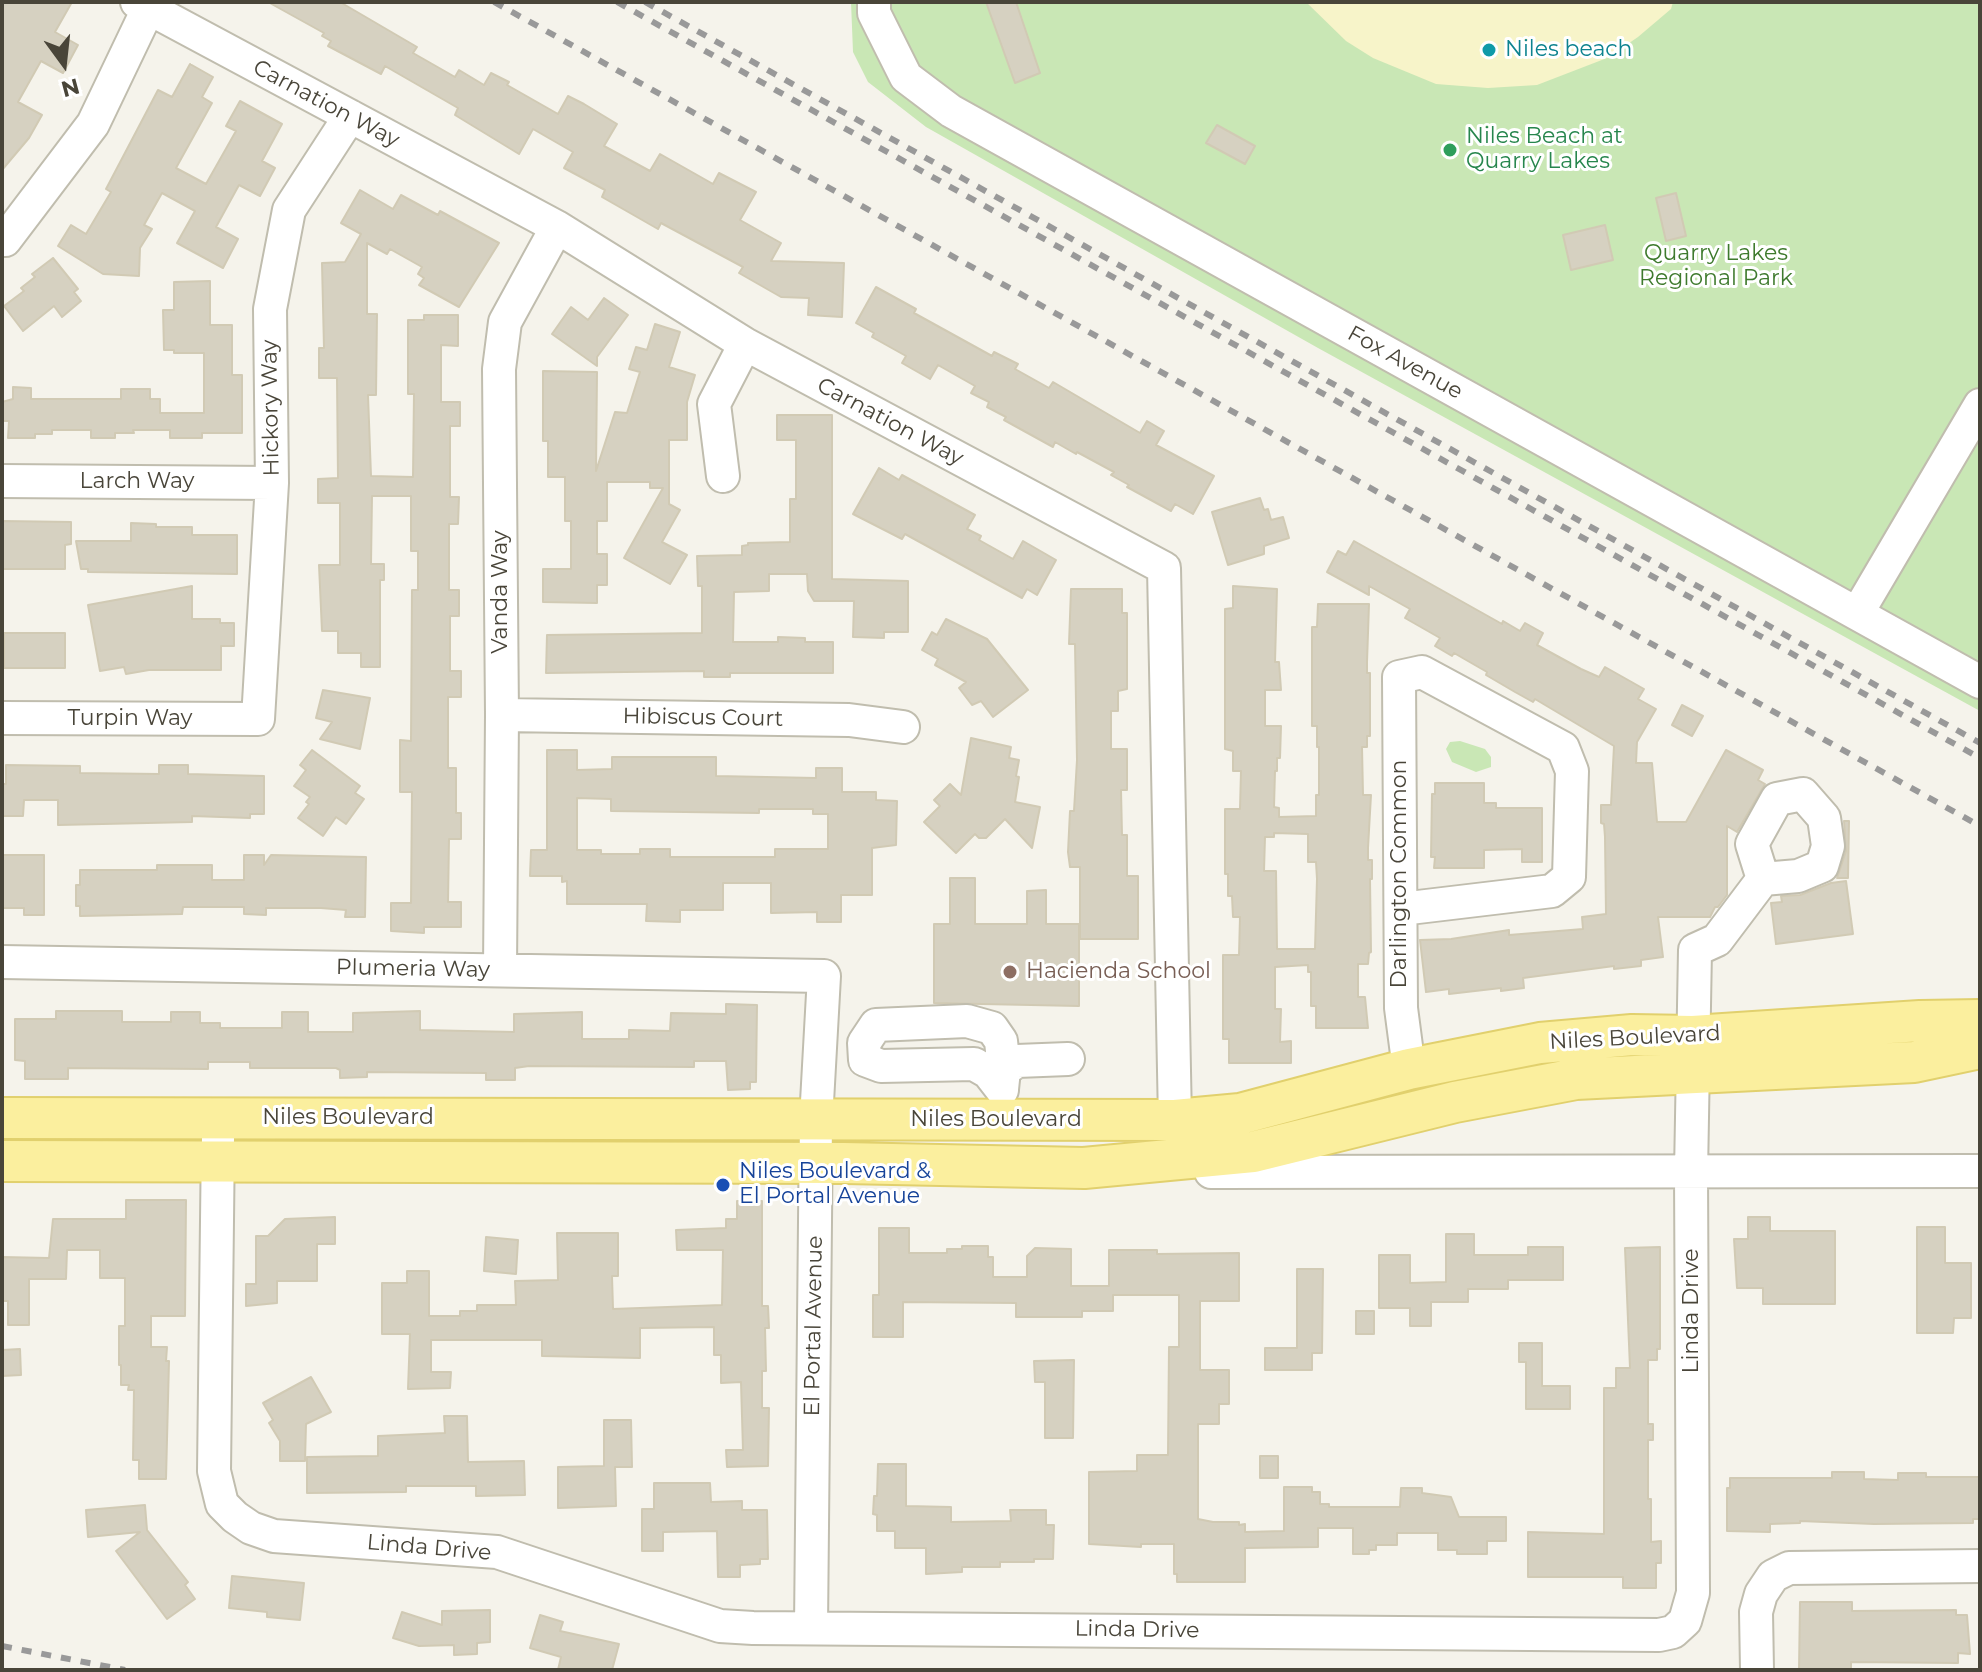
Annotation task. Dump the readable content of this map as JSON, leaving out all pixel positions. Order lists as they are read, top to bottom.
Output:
{
  "streets": {
    "main road": ["Niles Boulevard"],
    "street": [
      "Carnation Way",
      "Fox Avenue",
      "Hickory Way",
      "Larch Way",
      "Vanda Way",
      "Hibiscus Court",
      "Turpin Way",
      "Darlington Common",
      "Plumeria Way",
      "Linda Drive",
      "El Portal Avenue"
    ]
  },
  "crossings": [
    ["Carnation Way", "Hickory Way"],
    ["Carnation Way", "Vanda Way"],
    ["Carnation Way", "Niles Boulevard"],
    ["Hickory Way", "Larch Way"],
    ["Hickory Way", "Turpin Way"],
    ["Vanda Way", "Hibiscus Court"],
    ["Vanda Way", "Plumeria Way"],
    ["Darlington Common", "Niles Boulevard"],
    ["Plumeria Way", "El Portal Avenue"],
    ["Niles Boulevard", "Linda Drive"],
    ["Niles Boulevard", "El Portal Avenue"],
    ["Linda Drive", "El Portal Avenue"]
  ],
  "parks": ["Quarry Lakes Regional Park"],
  "places": [
    "Niles beach",
    "Niles Beach at Quarry Lakes",
    "Hacienda School",
    "Niles Boulevard & El Portal Avenue"
  ],
  "north": "bottom"
}
